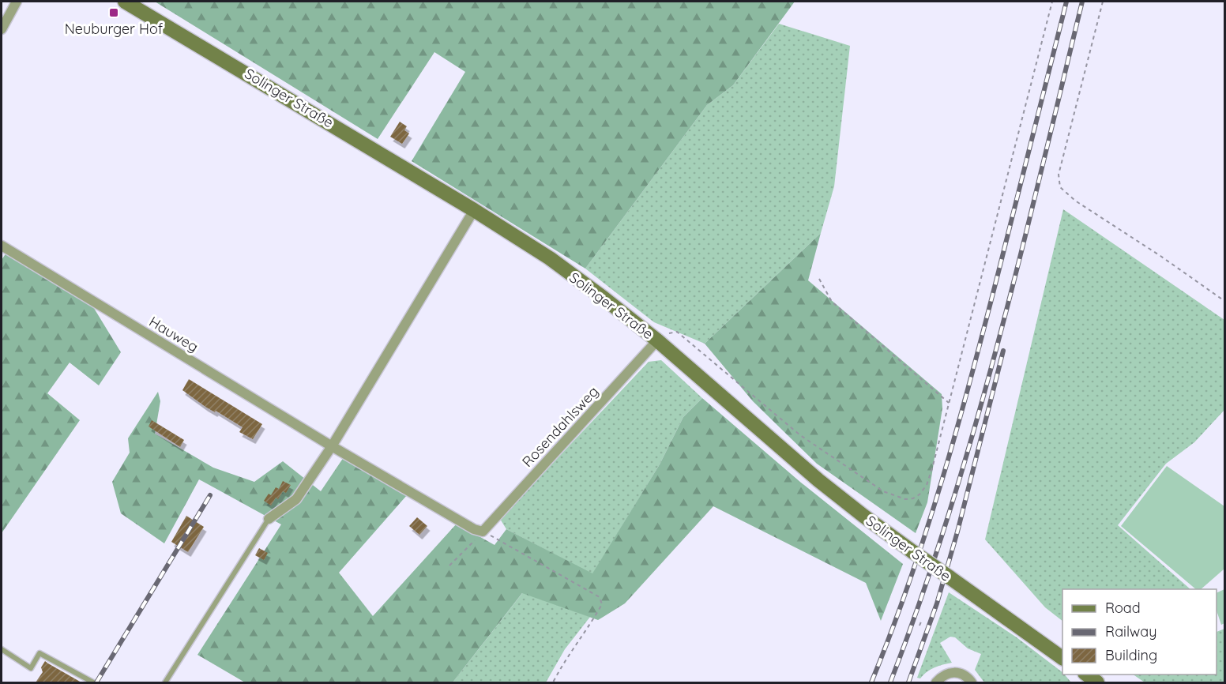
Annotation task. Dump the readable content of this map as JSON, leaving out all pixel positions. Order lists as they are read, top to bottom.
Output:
{
  "streets": {
    "main road": ["Solinger Straße"],
    "street": ["Hauweg", "Rosendahlsweg"]
  },
  "crossings": [
    ["Solinger Straße", "Rosendahlsweg"],
    ["Hauweg", "Rosendahlsweg"]
  ],
  "places": {
    "transit": ["Neuburger Hof"]
  },
  "legend": ["Road", "Railway", "Building"]
}
